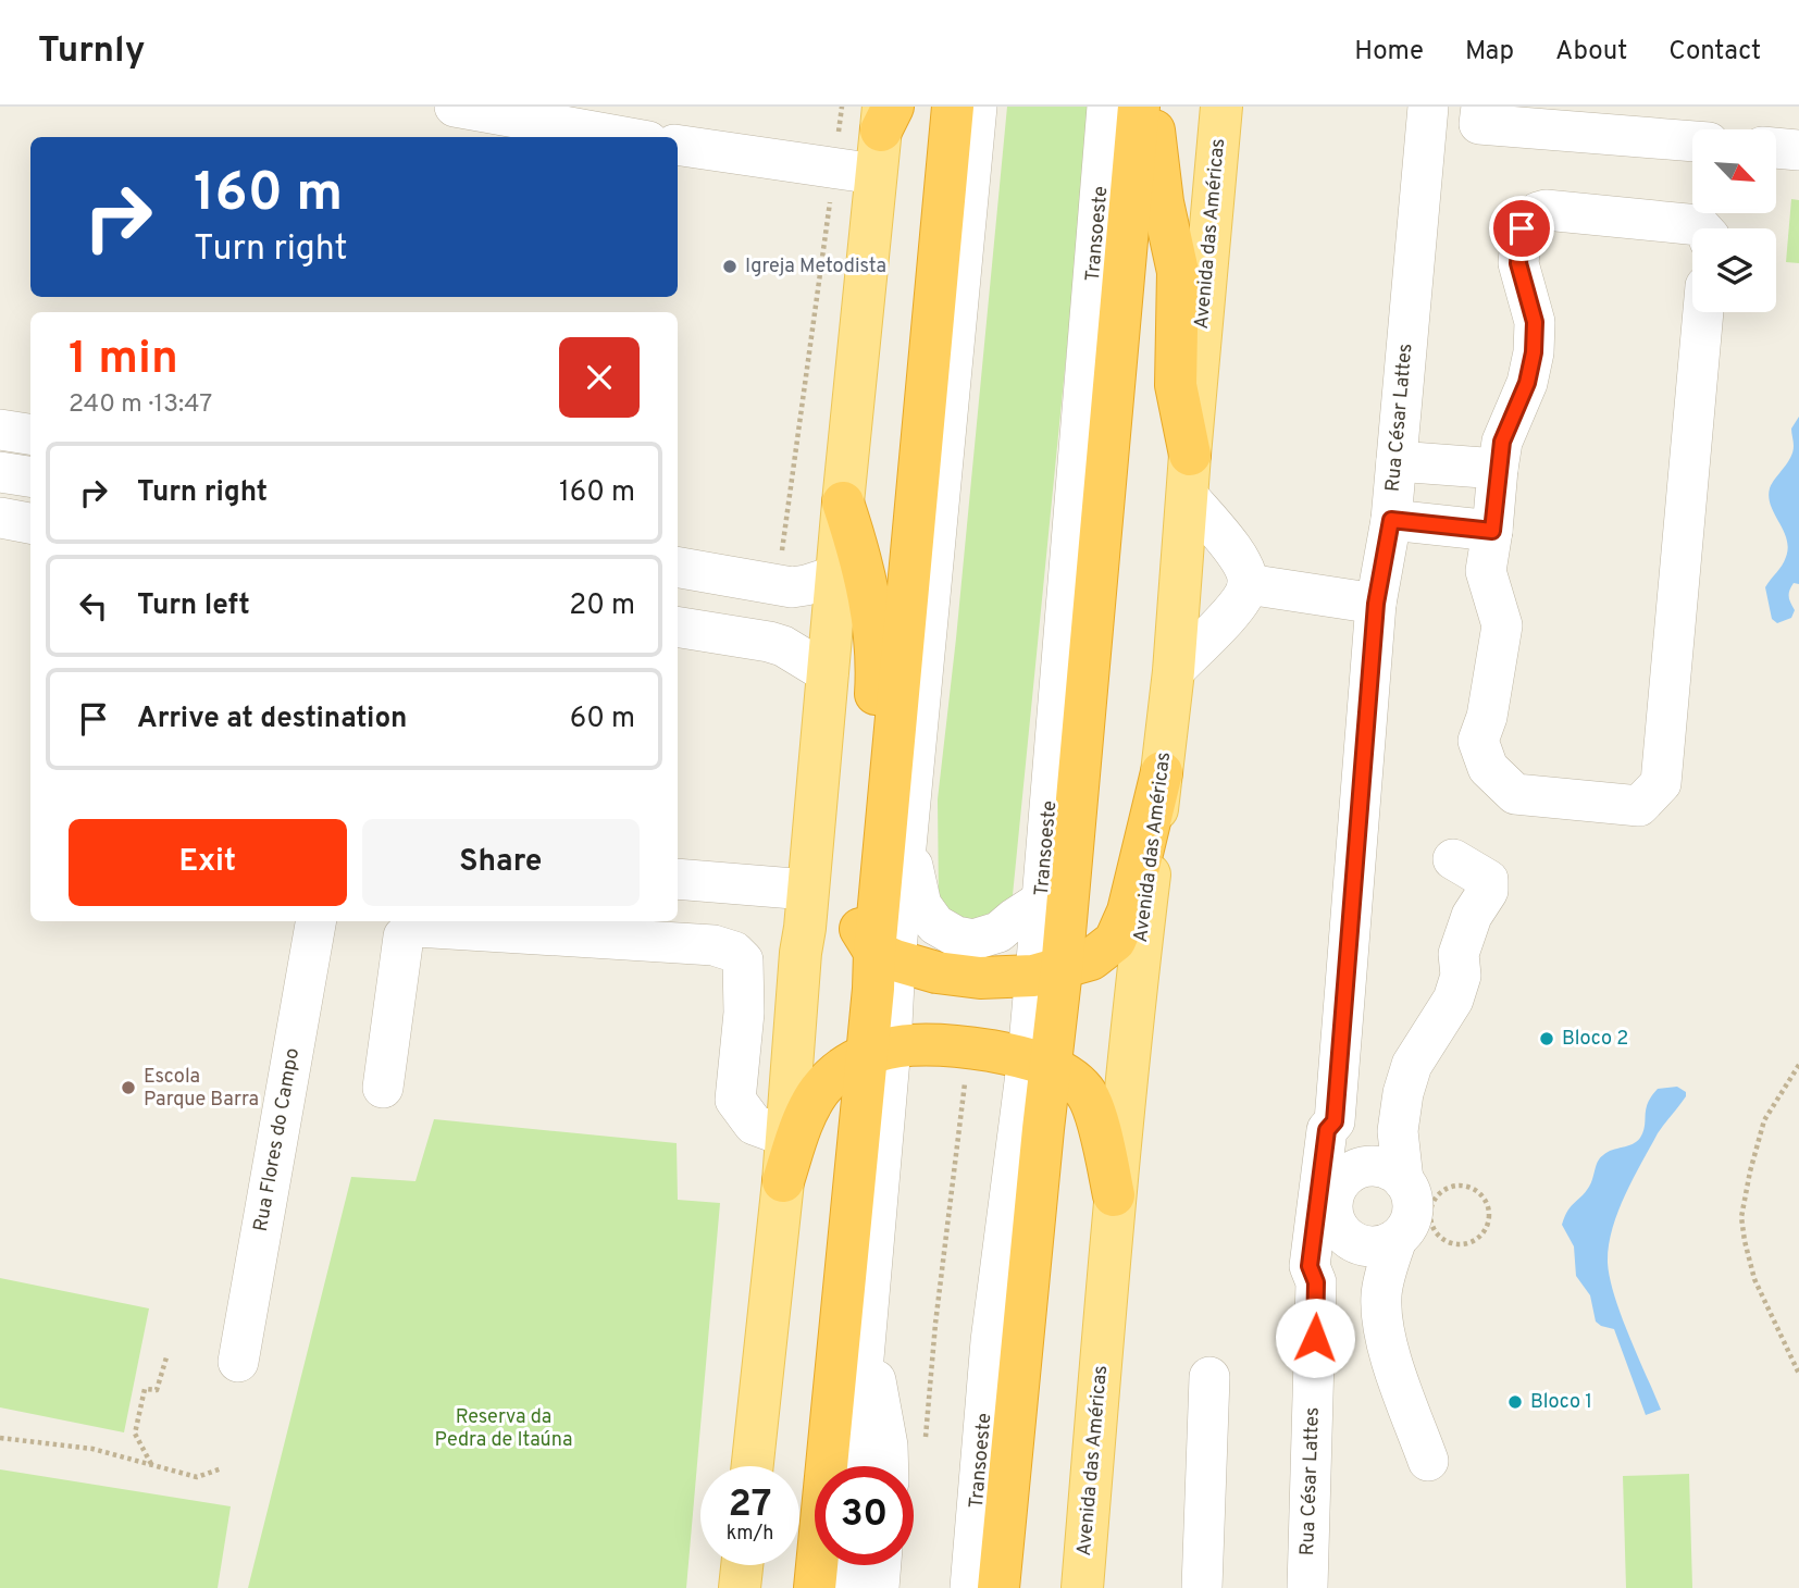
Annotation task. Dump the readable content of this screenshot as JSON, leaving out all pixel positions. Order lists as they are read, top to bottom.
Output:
{
  "streets": {
    "main road": ["Avenida das Américas"],
    "street": ["Transoeste", "Rua César Lattes", "Rua Flores do Campo"]
  },
  "parks": ["Reserva da Pedra de Itaúna"],
  "places": [
    "Igreja Metodista",
    "Bloco 2",
    "Escola Parque Barra",
    "Bloco 1"
  ],
  "north": "bottom right",
  "page": {
    "header": "Turnly",
    "nav": [
      "Home",
      "Map",
      "About",
      "Contact"
    ],
    "turn": ["160 m", "Turn right"],
    "heading": ["1 min", "240 m · 13:47"],
    "list": [
      {
        "name": "Turn right",
        "value": "160 m"
      },
      {
        "name": "Turn left",
        "value": "20 m"
      },
      {
        "name": "Arrive at destination",
        "value": "60 m"
      }
    ],
    "buttons": ["Exit", "Share"],
    "speed": "27 km/h",
    "limit": "30"
  }
}
